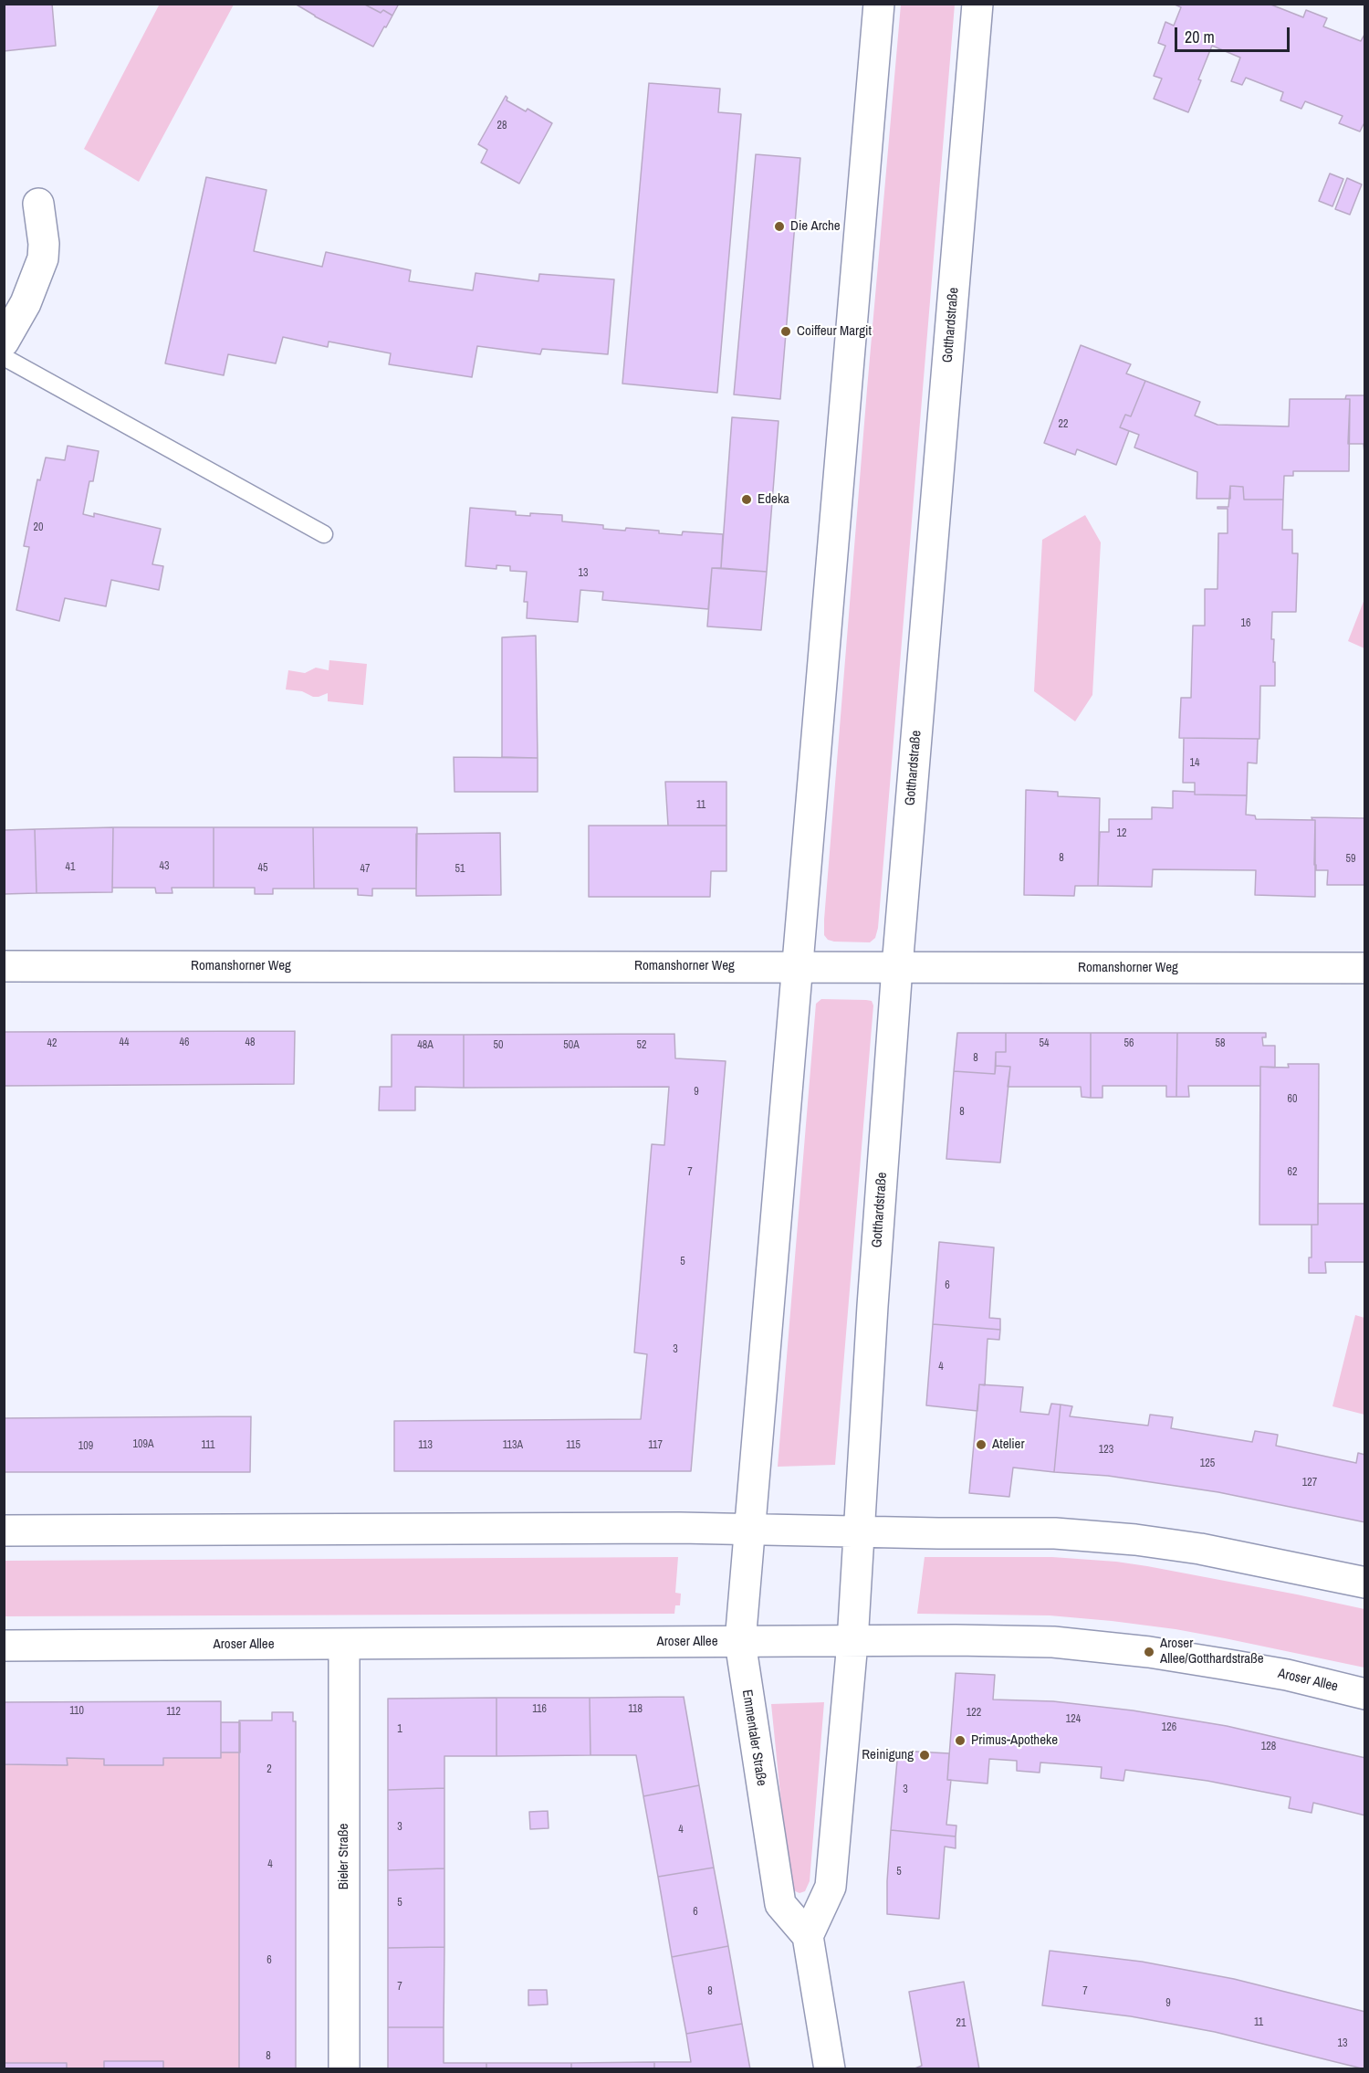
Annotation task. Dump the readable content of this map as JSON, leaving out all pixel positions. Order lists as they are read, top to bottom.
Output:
{
  "streets": {
    "main road": [
      "Gotthardstraße",
      "Romanshorner Weg",
      "Aroser Allee",
      "Emmentaler Straße",
      "Bieler Straße"
    ]
  },
  "crossings": [
    ["Gotthardstraße", "Romanshorner Weg"],
    ["Aroser Allee", "Emmentaler Straße"],
    ["Aroser Allee", "Bieler Straße"]
  ],
  "places": [
    "Die Arche",
    "Coiffeur Margit",
    "Edeka",
    "Atelier",
    "Aroser Allee/Gotthardstraße",
    "Primus-Apotheke",
    "Reinigung"
  ],
  "house_numbers": [
    "28",
    "22",
    "20",
    "13",
    "16",
    "14",
    "11",
    "12",
    "8",
    "59",
    "43",
    "41",
    "45",
    "47",
    "51",
    "44",
    "46",
    "48",
    "42",
    "54",
    "56",
    "58",
    "48A",
    "50",
    "50A",
    "52",
    "8",
    "9",
    "60",
    "8",
    "7",
    "62",
    "5",
    "6",
    "3",
    "4",
    "109A",
    "111",
    "113",
    "113A",
    "115",
    "117",
    "109",
    "123",
    "125",
    "127",
    "116",
    "118",
    "110",
    "112",
    "122",
    "124",
    "126",
    "1",
    "128",
    "2",
    "3",
    "3",
    "4",
    "4",
    "5",
    "5",
    "6",
    "6",
    "7",
    "8",
    "7",
    "9",
    "11",
    "21",
    "13",
    "8"
  ],
  "scale_bar": "20 m"
}
